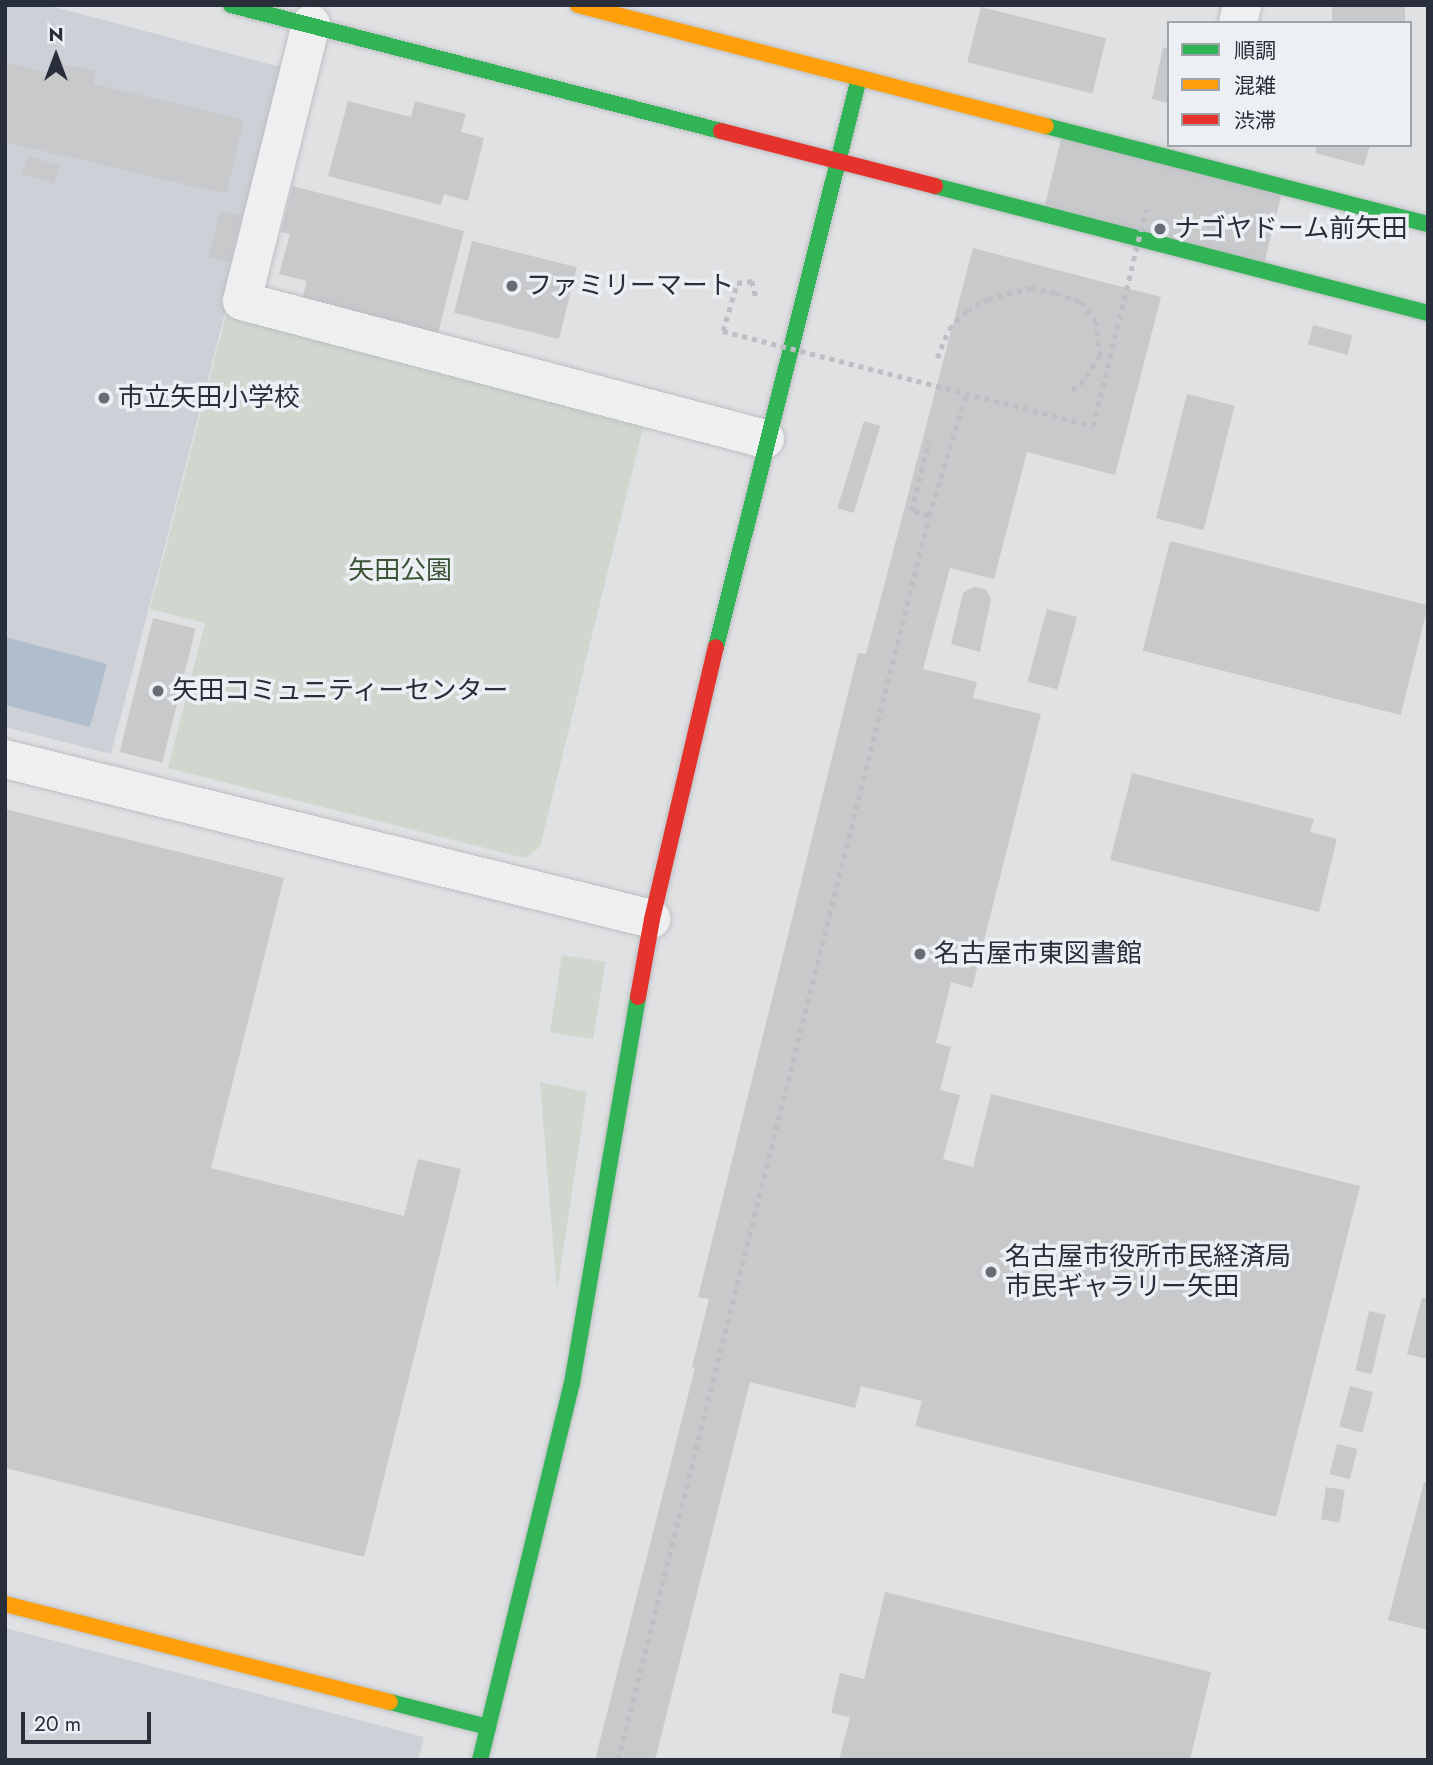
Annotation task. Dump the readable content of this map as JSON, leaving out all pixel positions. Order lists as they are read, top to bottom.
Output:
{
  "parks": ["矢田公園"],
  "places": [
    "ナゴヤドーム前矢田",
    "ファミリーマート",
    "市立矢田小学校",
    "矢田コミュニティーセンター",
    "名古屋市東図書館",
    "名古屋市役所市民経済局 市民ギャラリー矢田"
  ],
  "legend": ["順調", "混雑", "渋滞"],
  "scale_bar": "20 m",
  "north": "top"
}
